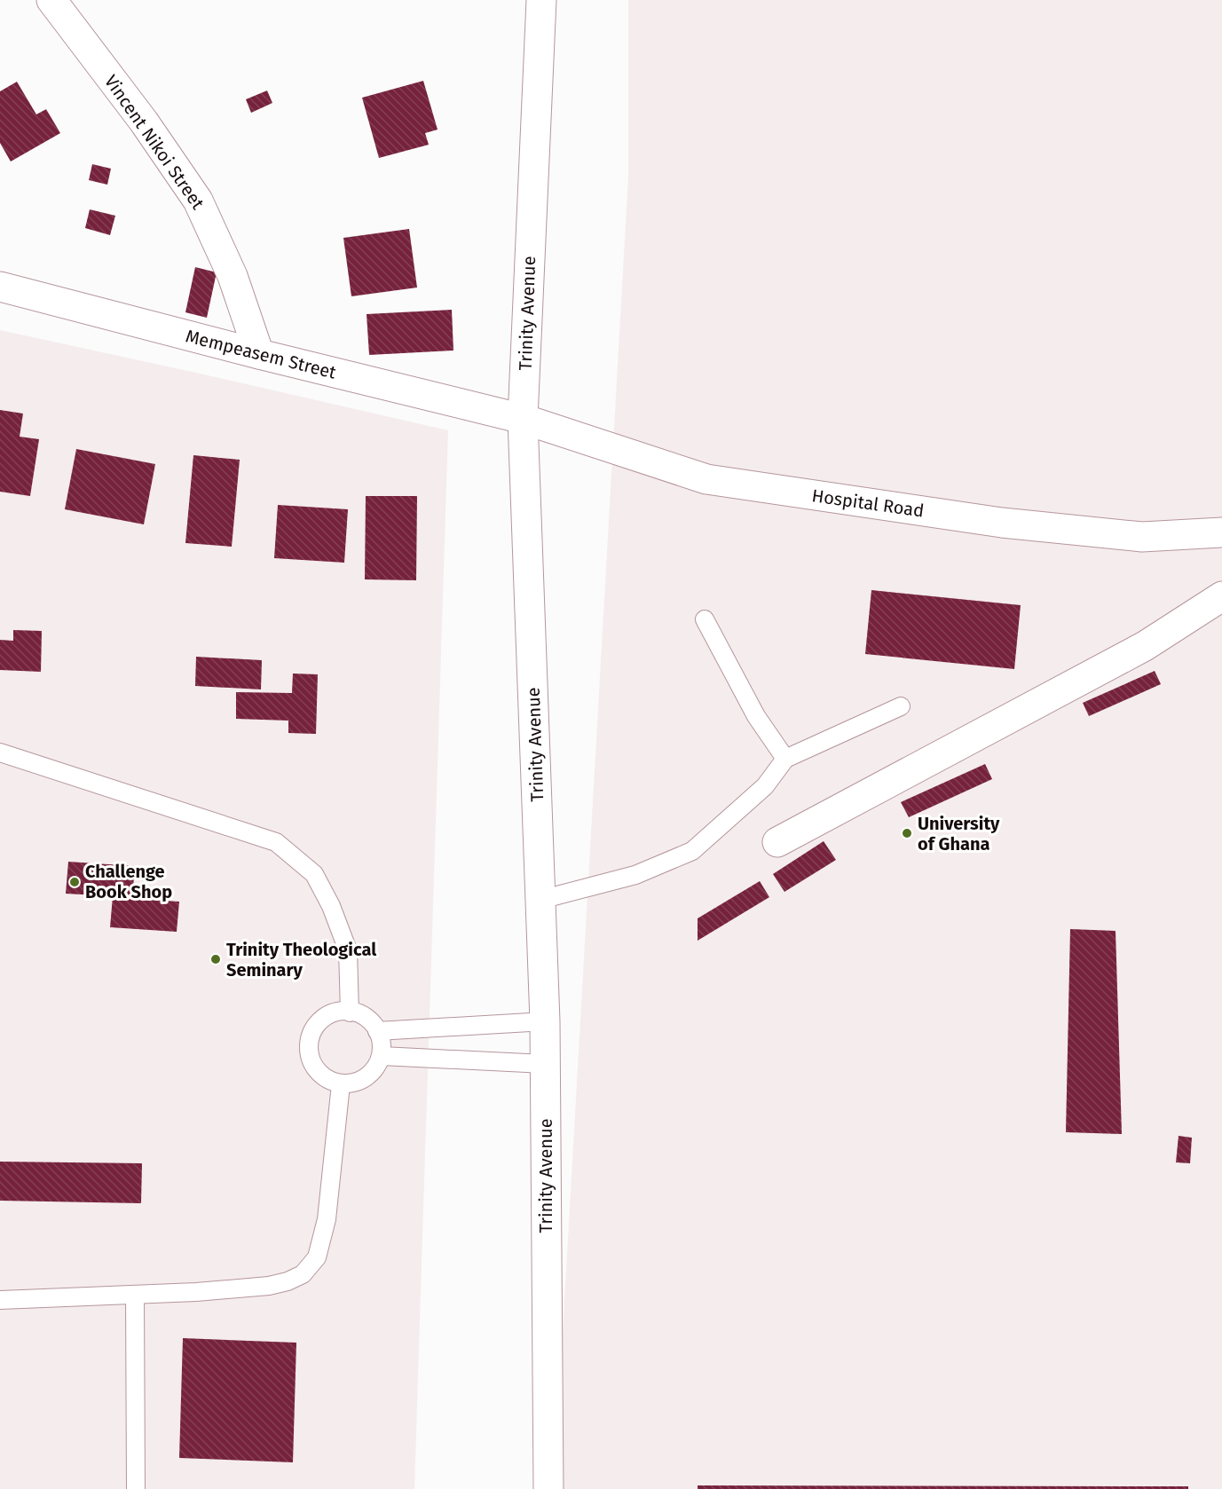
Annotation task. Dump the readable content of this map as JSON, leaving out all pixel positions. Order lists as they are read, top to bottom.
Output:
{
  "streets": {
    "street": [
      "Vincent Nikoi Street",
      "Trinity Avenue",
      "Mempeasem Street",
      "Hospital Road"
    ]
  },
  "crossings": [
    ["Vincent Nikoi Street", "Mempeasem Street"],
    ["Trinity Avenue", "Mempeasem Street"],
    ["Trinity Avenue", "Hospital Road"],
    ["Mempeasem Street", "Hospital Road"]
  ],
  "places": ["University of Ghana", "Challenge Book Shop", "Trinity Theological Seminary"]
}
